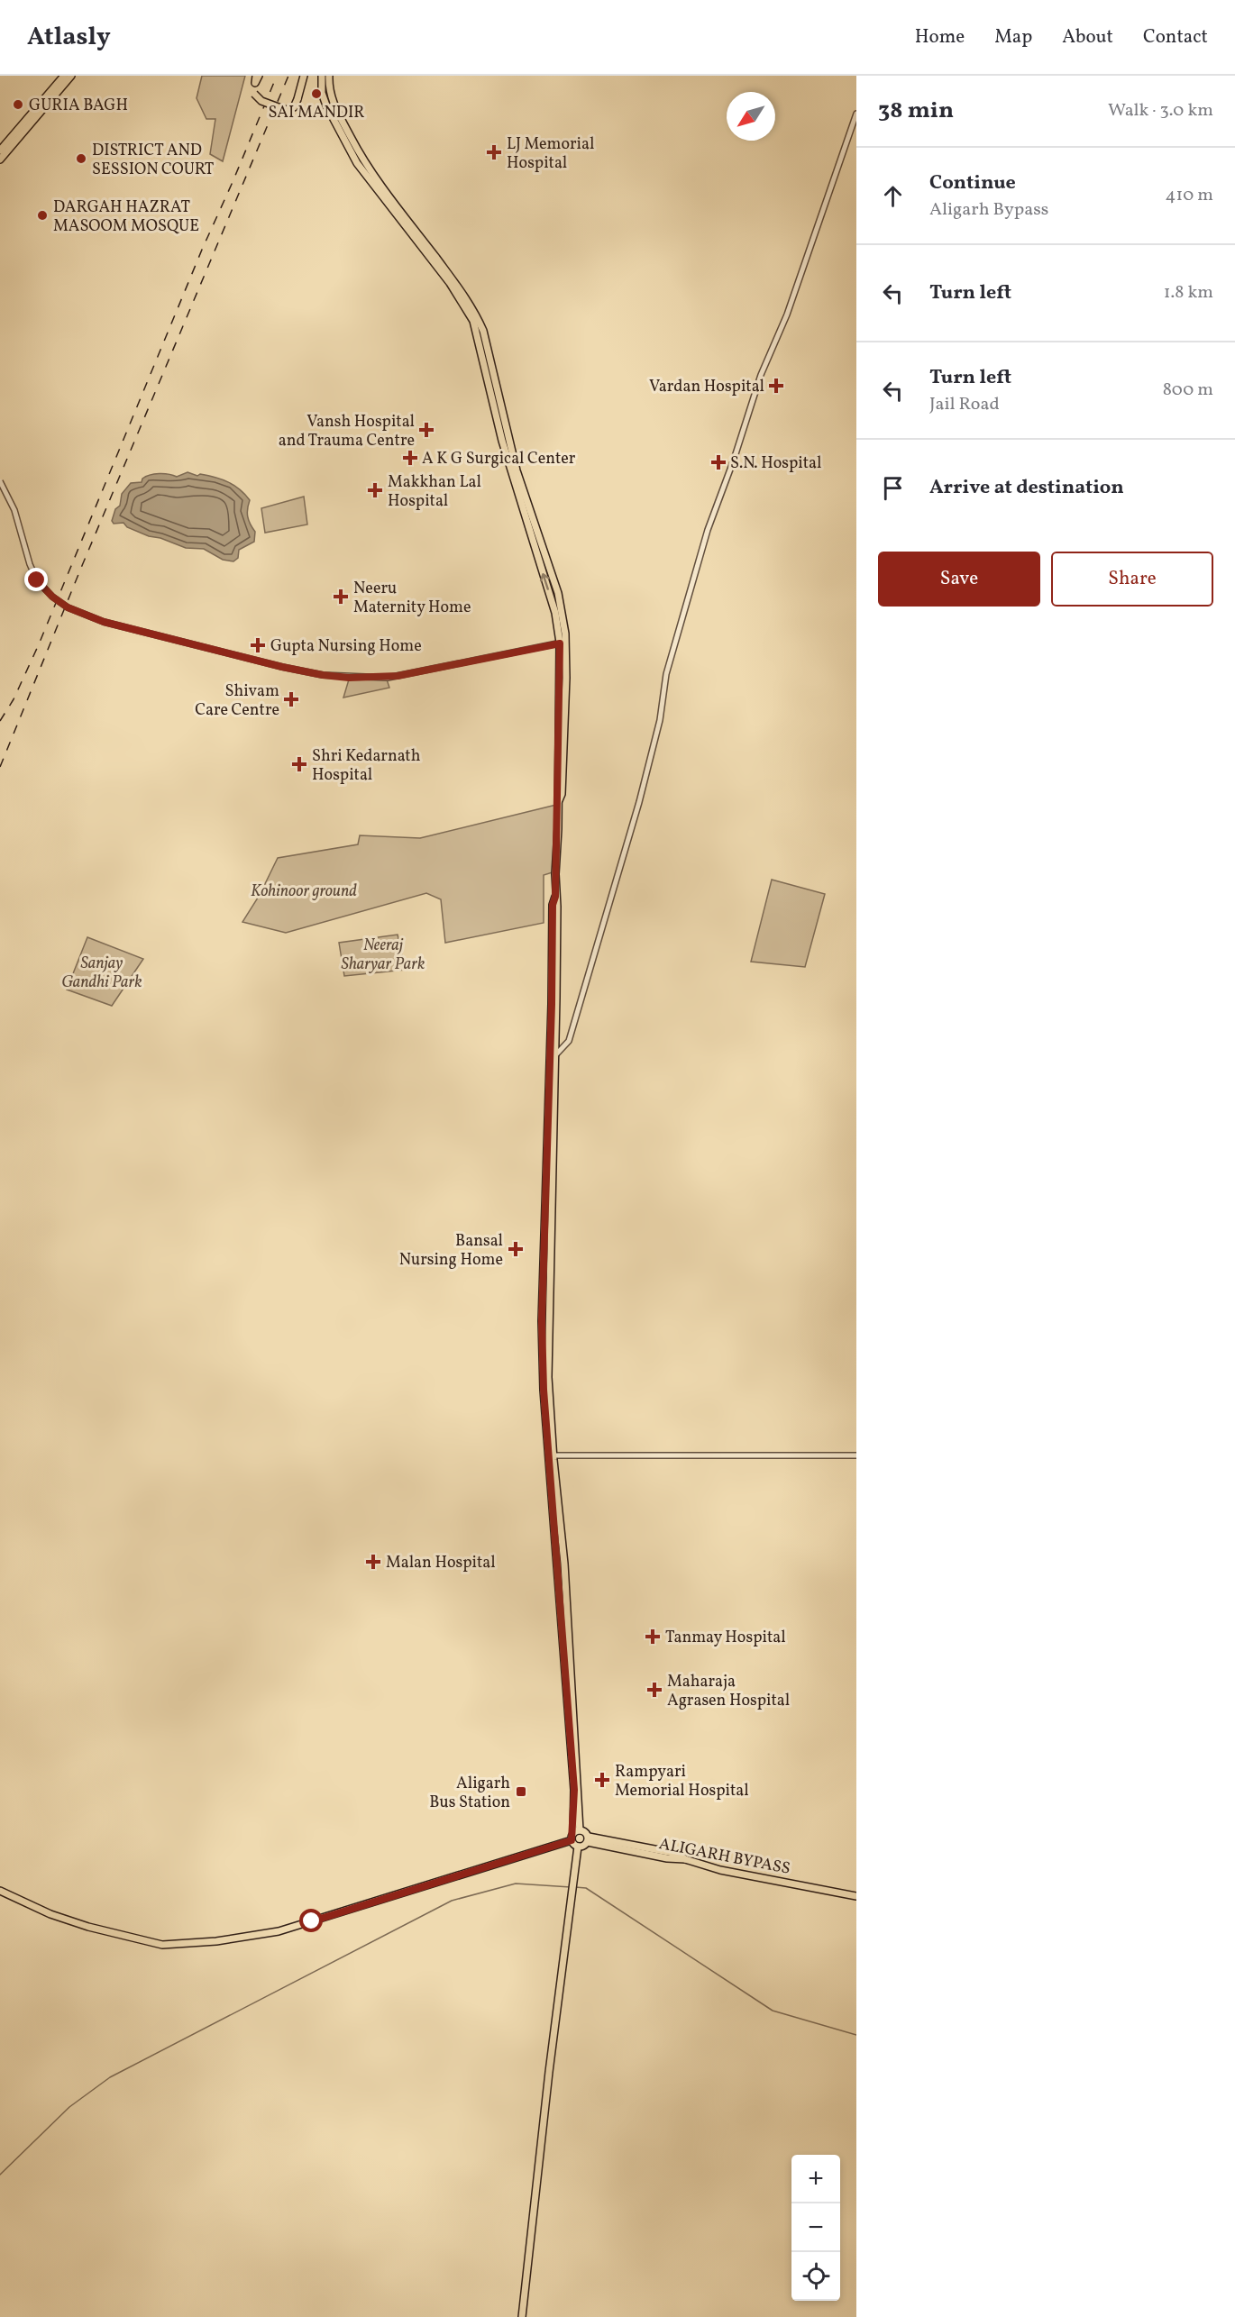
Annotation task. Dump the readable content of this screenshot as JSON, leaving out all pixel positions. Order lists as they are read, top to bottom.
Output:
{
  "streets": {
    "main road": ["ALIGARH BYPASS"]
  },
  "parks": ["Kohinoor ground", "Neeraj Sharyar Park", "Sanjay Gandhi Park"],
  "places": {
    "other": [
      "SAI MANDIR",
      "GURIA BAGH",
      "DISTRICT AND SESSION COURT",
      "DARGAH HAZRAT MASOOM MOSQUE"
    ],
    "health": [
      "LJ Memorial Hospital",
      "Vardan Hospital",
      "Vansh Hospital and Trauma Centre",
      "A K G Surgical Center",
      "S.N. Hospital",
      "Makkhan Lal Hospital",
      "Neeru Maternity Home",
      "Gupta Nursing Home",
      "Shivam Care Centre",
      "Shri Kedarnath Hospital",
      "Bansal Nursing Home",
      "Malan Hospital",
      "Tanmay Hospital",
      "Maharaja Agrasen Hospital",
      "Rampyari Memorial Hospital"
    ],
    "transit": ["Aligarh Bus Station"]
  },
  "north": "bottom left",
  "page": {
    "header": "Atlasly",
    "nav": [
      "Home",
      "Map",
      "About",
      "Contact"
    ],
    "heading": ["38 min", "Walk · 3.0 km"],
    "list": [
      ["Continue", "Aligarh Bypass", "410 m"],
      ["Turn left", "1.8 km"],
      ["Turn left", "Jail Road", "800 m"],
      "Arrive at destination"
    ],
    "buttons": ["Save", "Share"],
    "map_buttons": ["+", "−"]
  }
}
